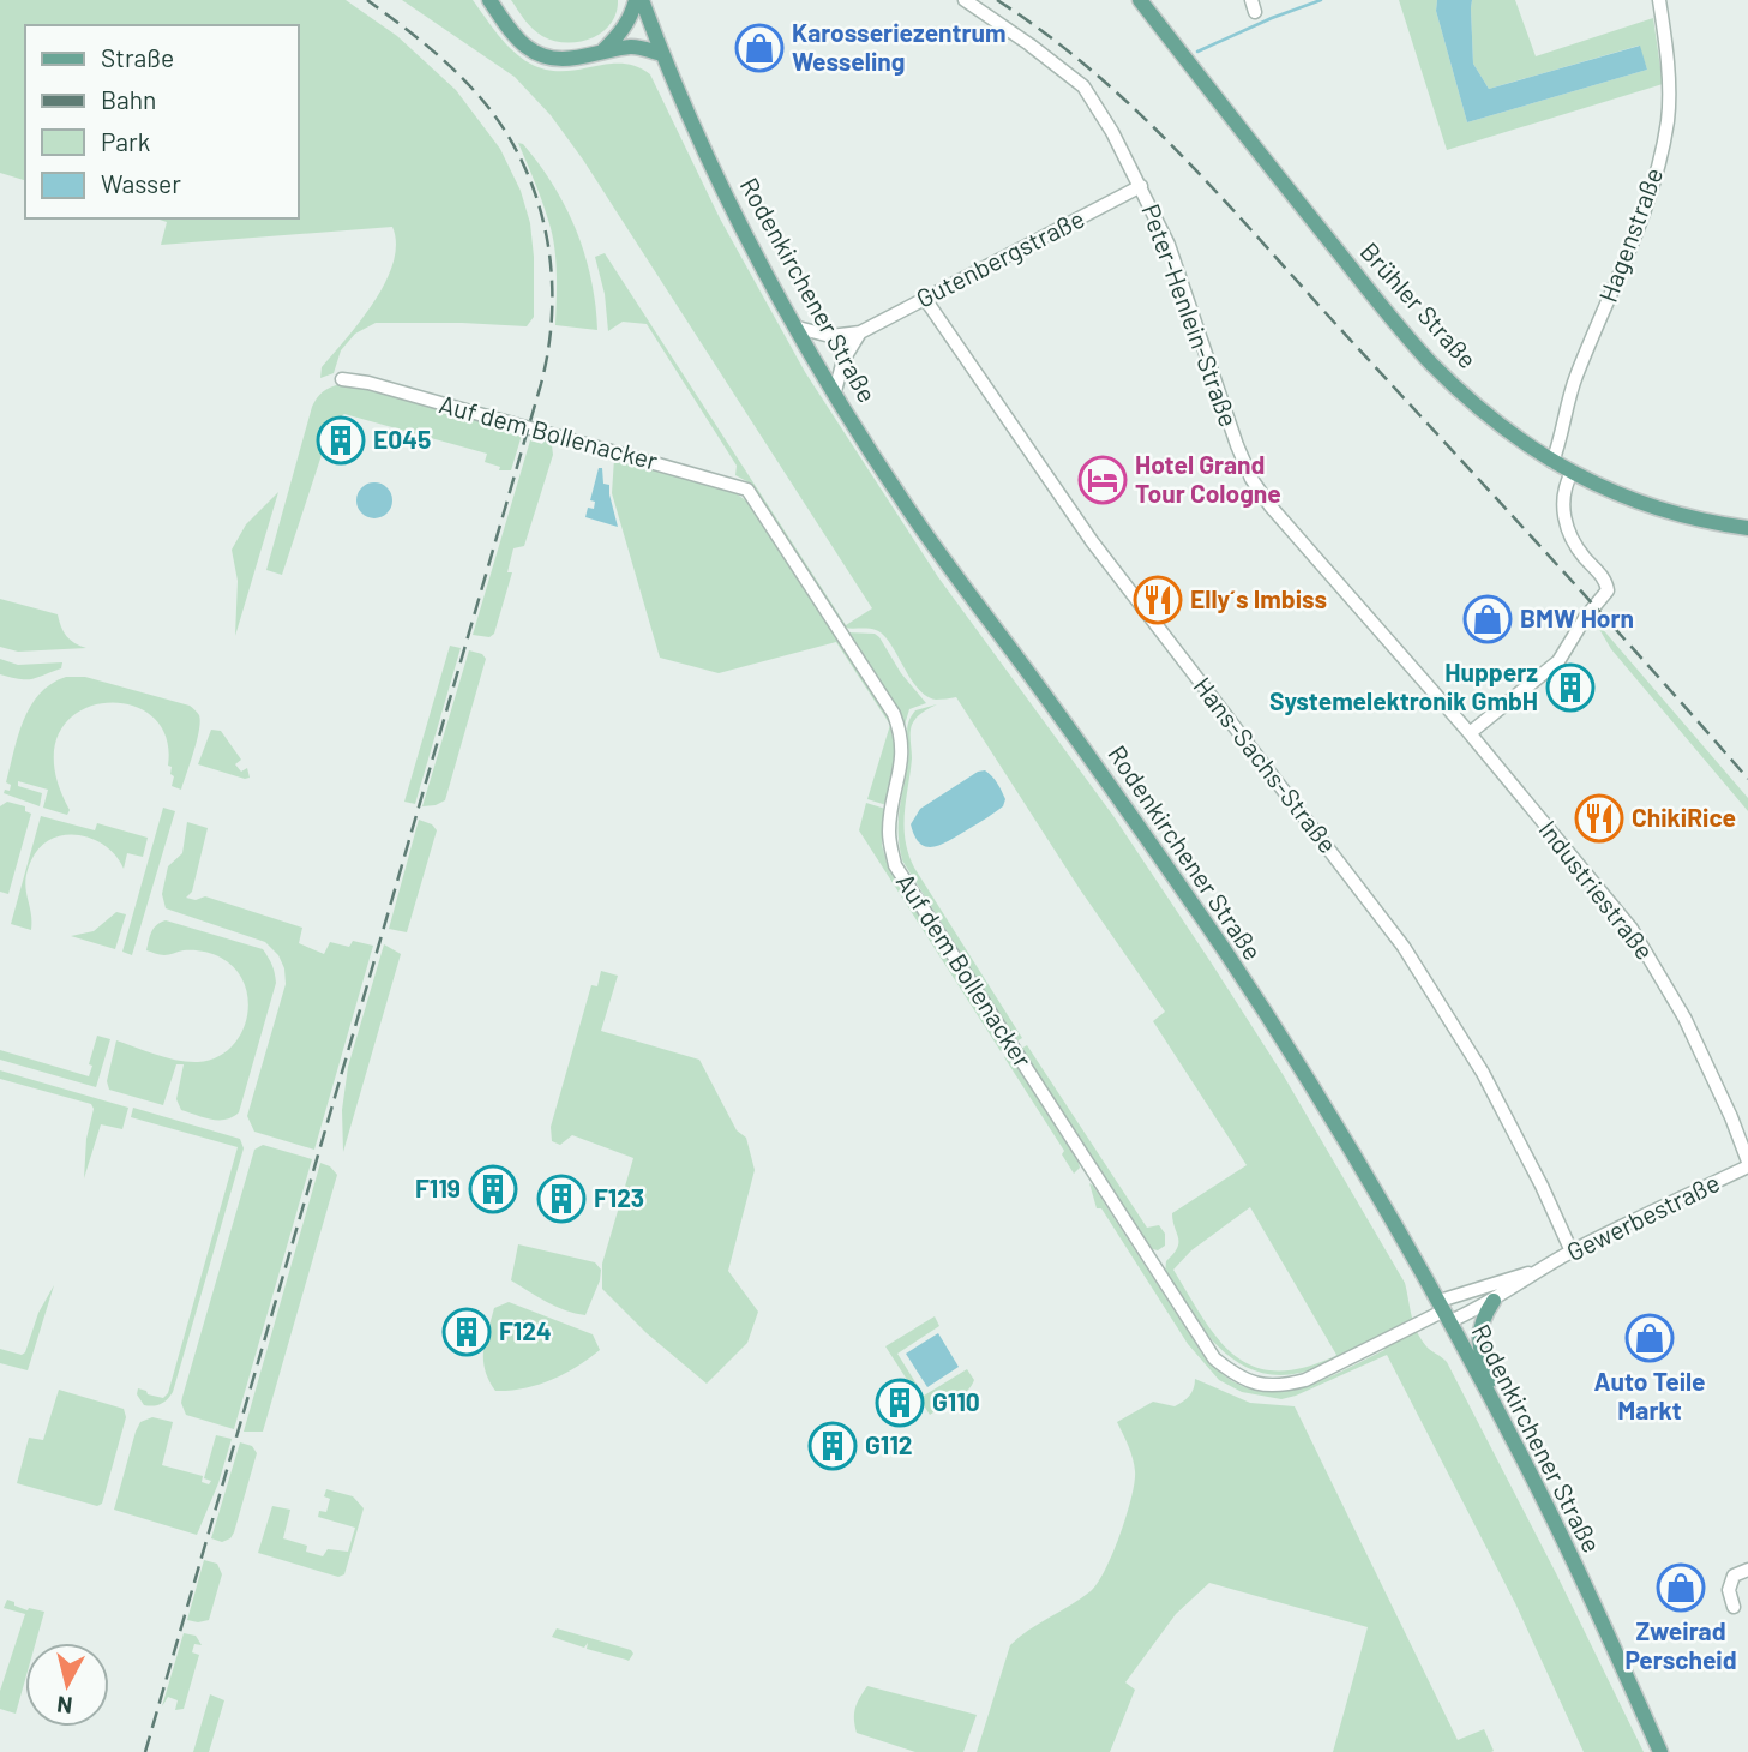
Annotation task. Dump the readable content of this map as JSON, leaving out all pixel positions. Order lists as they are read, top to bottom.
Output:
{
  "streets": {
    "main road": ["Rodenkirchener Straße", "Brühler Straße"],
    "street": [
      "Hagenstraße",
      "Gutenbergstraße",
      "Peter-Henlein-Straße",
      "Auf dem Bollenacker",
      "Hans-Sachs-Straße",
      "Industriestraße",
      "Gewerbestraße"
    ]
  },
  "crossings": [
    ["Hagenstraße", "Brühler Straße"],
    ["Gutenbergstraße", "Peter-Henlein-Straße"],
    ["Gutenbergstraße", "Hans-Sachs-Straße"],
    ["Rodenkirchener Straße", "Auf dem Bollenacker"],
    ["Rodenkirchener Straße", "Gewerbestraße"],
    ["Peter-Henlein-Straße", "Industriestraße"],
    ["Auf dem Bollenacker", "Gewerbestraße"],
    ["Hans-Sachs-Straße", "Gewerbestraße"],
    ["Industriestraße", "Gewerbestraße"]
  ],
  "places": {
    "shop": [
      "Karosseriezentrum Wesseling",
      "BMW Horn",
      "Auto Teile Markt",
      "Zweirad Perscheid"
    ],
    "building": [
      "E045",
      "Hupperz Systemelektronik GmbH",
      "F119",
      "F123",
      "F124",
      "G110",
      "G112"
    ],
    "hotel": ["Hotel Grand Tour Cologne"],
    "restaurant": ["Elly´s Imbiss", "ChikiRice"]
  },
  "legend": [
    "Straße",
    "Bahn",
    "Park",
    "Wasser"
  ],
  "north": "bottom"
}
